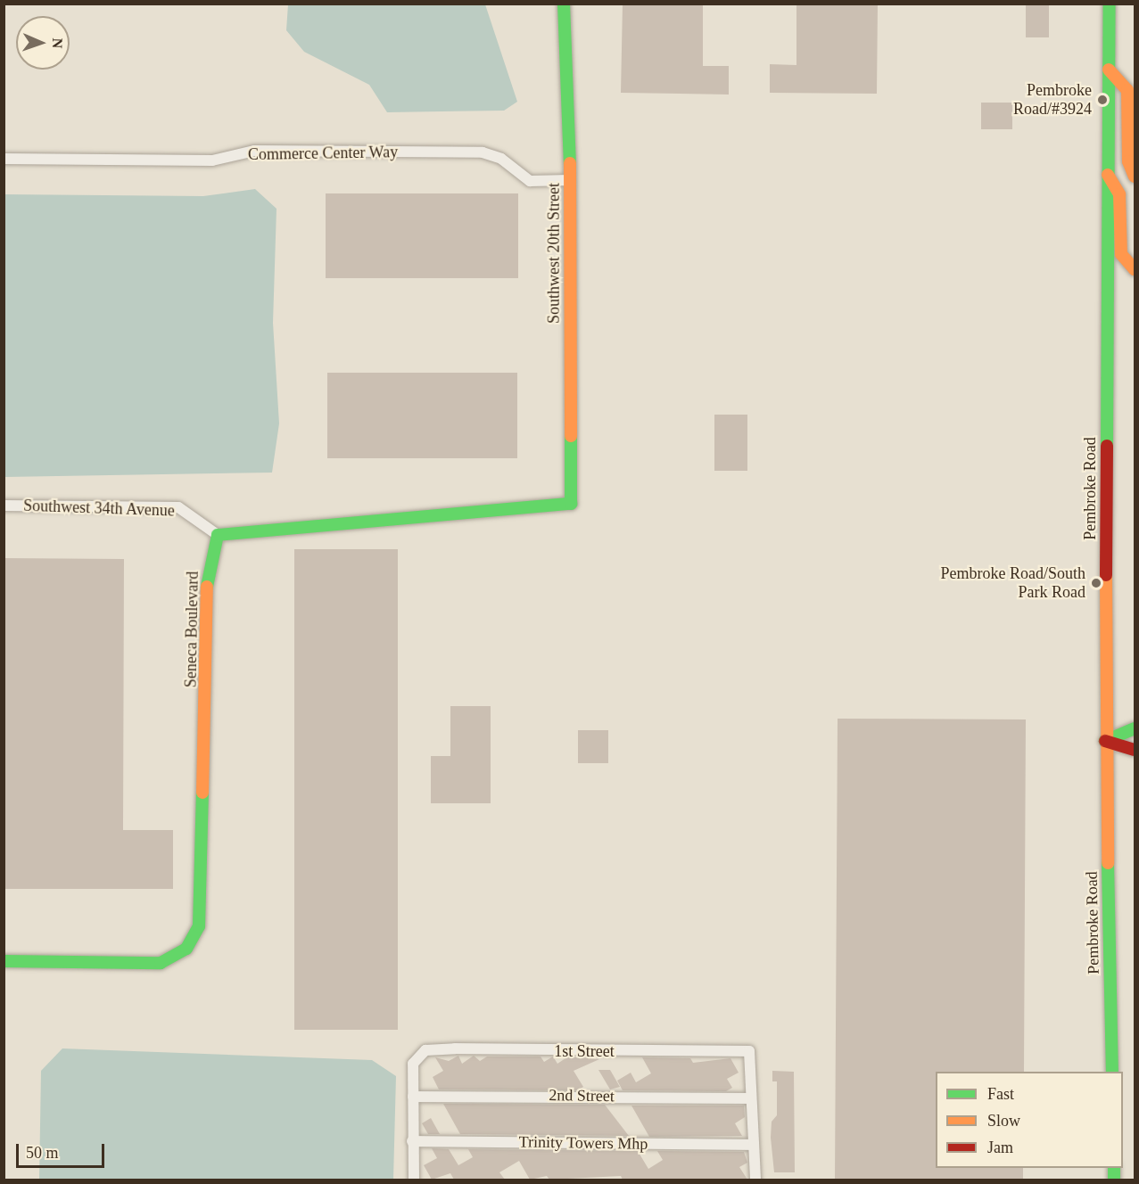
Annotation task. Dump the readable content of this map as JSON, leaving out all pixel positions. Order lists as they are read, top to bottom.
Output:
{
  "streets": {
    "street": [
      "Commerce Center Way",
      "Southwest 20th Street",
      "Pembroke Road",
      "Southwest 34th Avenue",
      "Seneca Boulevard",
      "1st Street",
      "2nd Street",
      "Trinity Towers Mhp"
    ]
  },
  "crossings": [
    ["Commerce Center Way", "Southwest 20th Street"],
    ["Southwest 20th Street", "Southwest 34th Avenue"],
    ["Southwest 20th Street", "Seneca Boulevard"],
    ["Southwest 34th Avenue", "Seneca Boulevard"],
    ["1st Street", "2nd Street"],
    ["1st Street", "Trinity Towers Mhp"]
  ],
  "places": ["Pembroke Road/#3924", "Pembroke Road/South Park Road"],
  "legend": ["Fast", "Slow", "Jam"],
  "scale_bar": "50 m",
  "north": "right"
}
